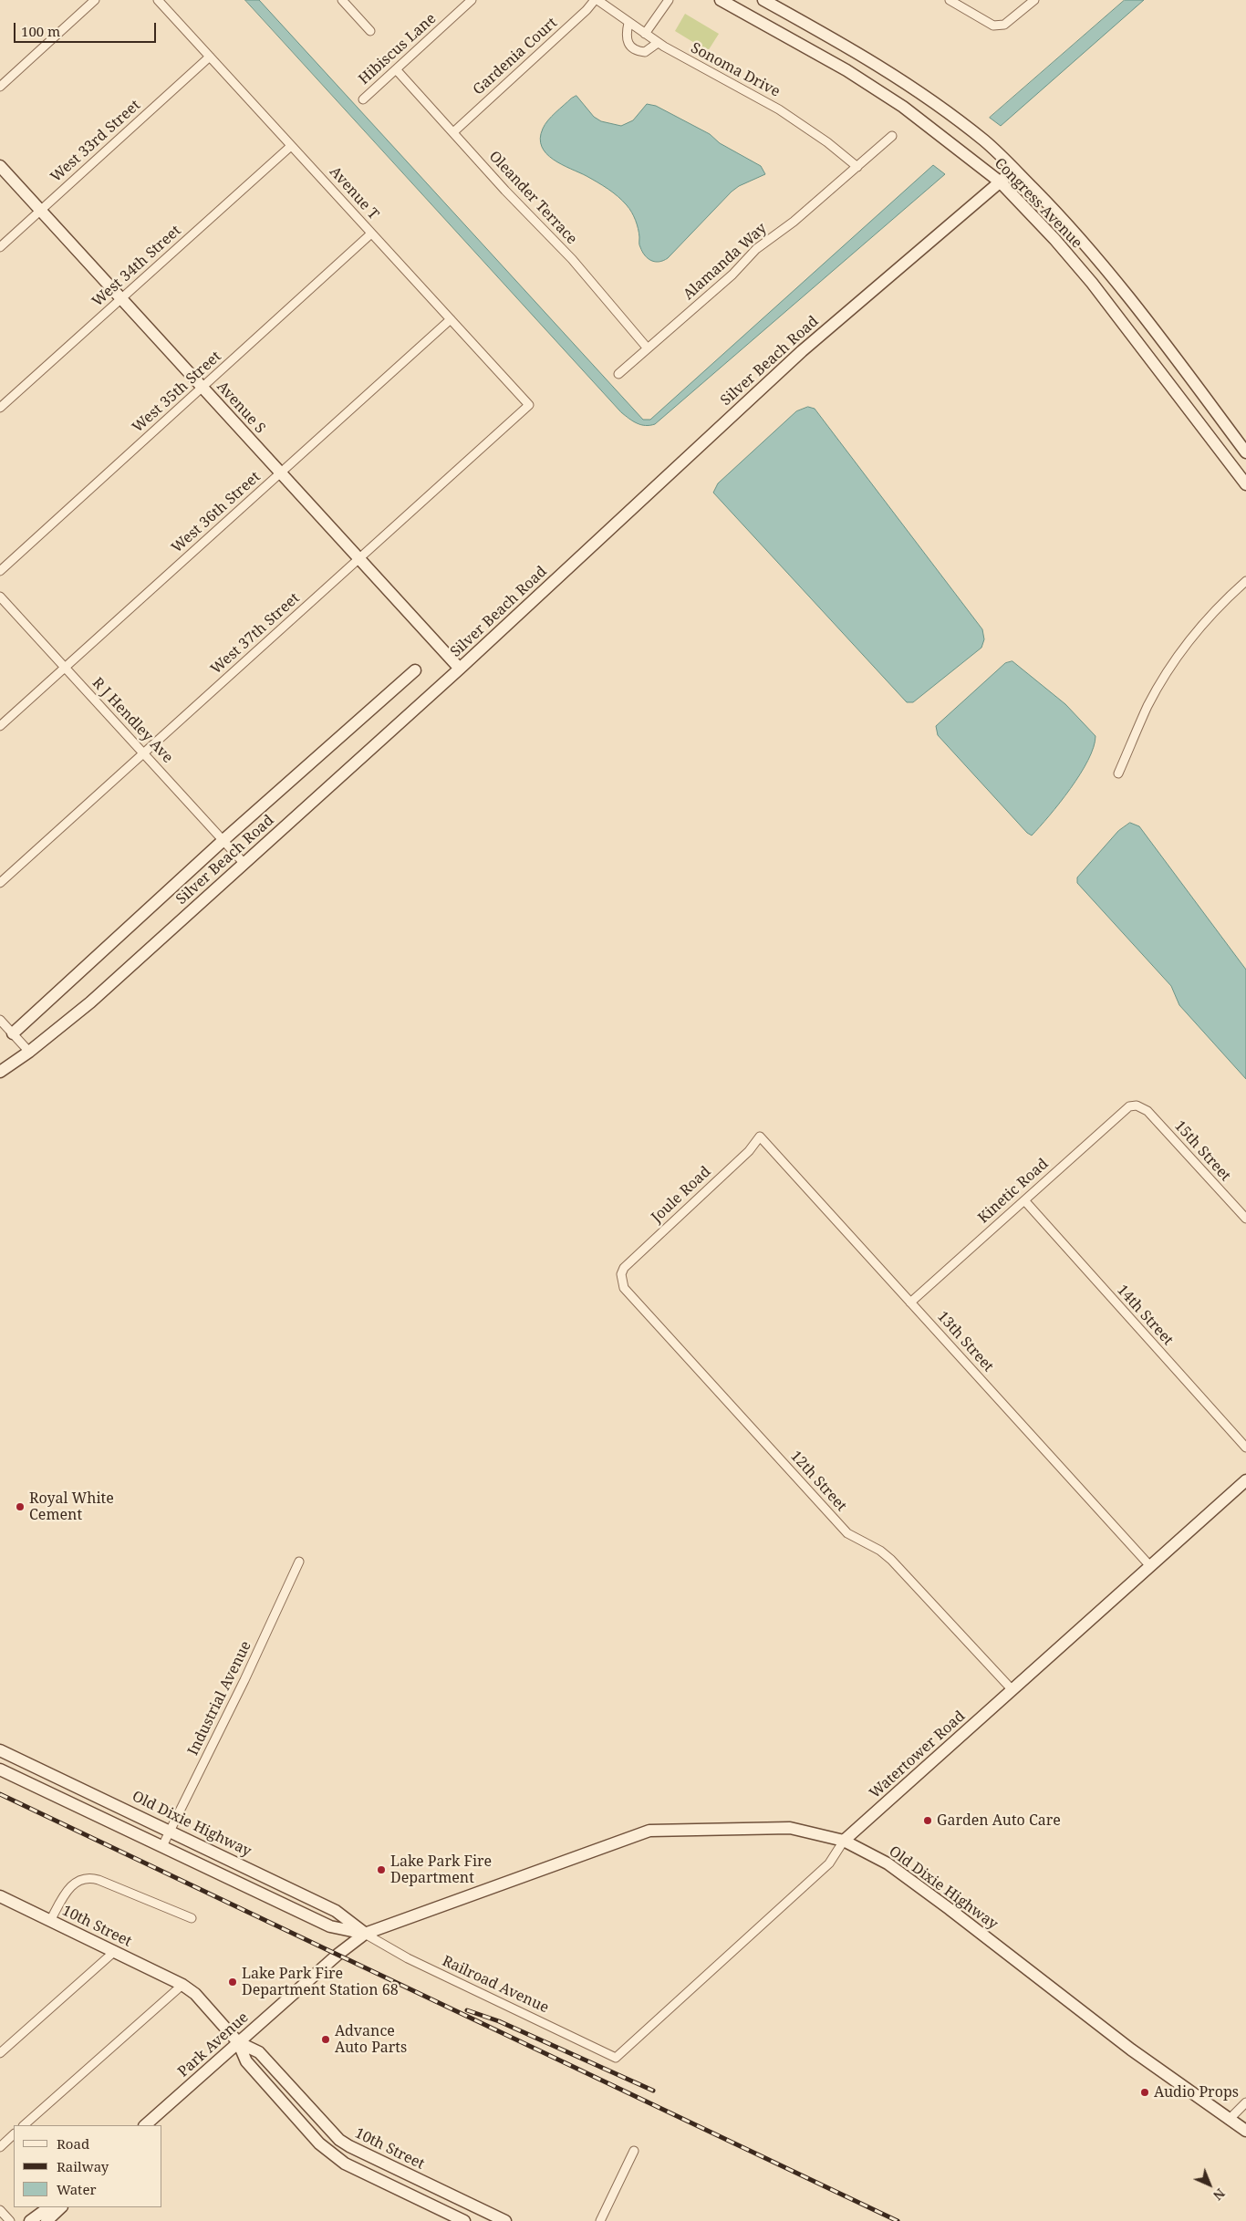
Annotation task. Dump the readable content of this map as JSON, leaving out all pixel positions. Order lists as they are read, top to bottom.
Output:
{
  "streets": {
    "street": [
      "Hibiscus Lane",
      "Gardenia Court",
      "Sonoma Drive",
      "West 33rd Street",
      "Avenue T",
      "Oleander Terrace",
      "Congress Avenue",
      "Alamanda Way",
      "West 34th Street",
      "Silver Beach Road",
      "West 35th Street",
      "Avenue S",
      "West 36th Street",
      "West 37th Street",
      "R J Hendley Ave",
      "15th Street",
      "Kinetic Road",
      "Joule Road",
      "14th Street",
      "13th Street",
      "12th Street",
      "Industrial Avenue",
      "Watertower Road",
      "Old Dixie Highway",
      "10th Street",
      "Railroad Avenue",
      "Park Avenue"
    ]
  },
  "crossings": [
    ["Hibiscus Lane", "Oleander Terrace"],
    ["Gardenia Court", "Sonoma Drive"],
    ["Gardenia Court", "Oleander Terrace"],
    ["Sonoma Drive", "Alamanda Way"],
    ["West 33rd Street", "Avenue T"],
    ["West 33rd Street", "Avenue S"],
    ["Avenue T", "West 34th Street"],
    ["Avenue T", "West 35th Street"],
    ["Avenue T", "West 36th Street"],
    ["Avenue T", "West 37th Street"],
    ["Oleander Terrace", "Alamanda Way"],
    ["Congress Avenue", "Silver Beach Road"],
    ["West 34th Street", "Avenue S"],
    ["Silver Beach Road", "Avenue S"],
    ["Silver Beach Road", "R J Hendley Ave"],
    ["West 35th Street", "Avenue S"],
    ["Avenue S", "West 36th Street"],
    ["Avenue S", "West 37th Street"],
    ["West 36th Street", "R J Hendley Ave"],
    ["West 37th Street", "R J Hendley Ave"],
    ["15th Street", "Kinetic Road"],
    ["Kinetic Road", "14th Street"],
    ["Kinetic Road", "13th Street"],
    ["Joule Road", "13th Street"],
    ["Joule Road", "12th Street"],
    ["13th Street", "Watertower Road"],
    ["12th Street", "Watertower Road"],
    ["Industrial Avenue", "Old Dixie Highway"],
    ["Watertower Road", "Old Dixie Highway"],
    ["Watertower Road", "Railroad Avenue"],
    ["Old Dixie Highway", "Railroad Avenue"],
    ["Old Dixie Highway", "Park Avenue"],
    ["10th Street", "Park Avenue"],
    ["Railroad Avenue", "Park Avenue"]
  ],
  "places": [
    "Royal White Cement",
    "Garden Auto Care",
    "Lake Park Fire Department",
    "Lake Park Fire Department Station 68",
    "Advance Auto Parts",
    "Audio Props"
  ],
  "legend": ["Road", "Railway", "Water"],
  "scale_bar": "100 m",
  "north": "bottom right"
}
